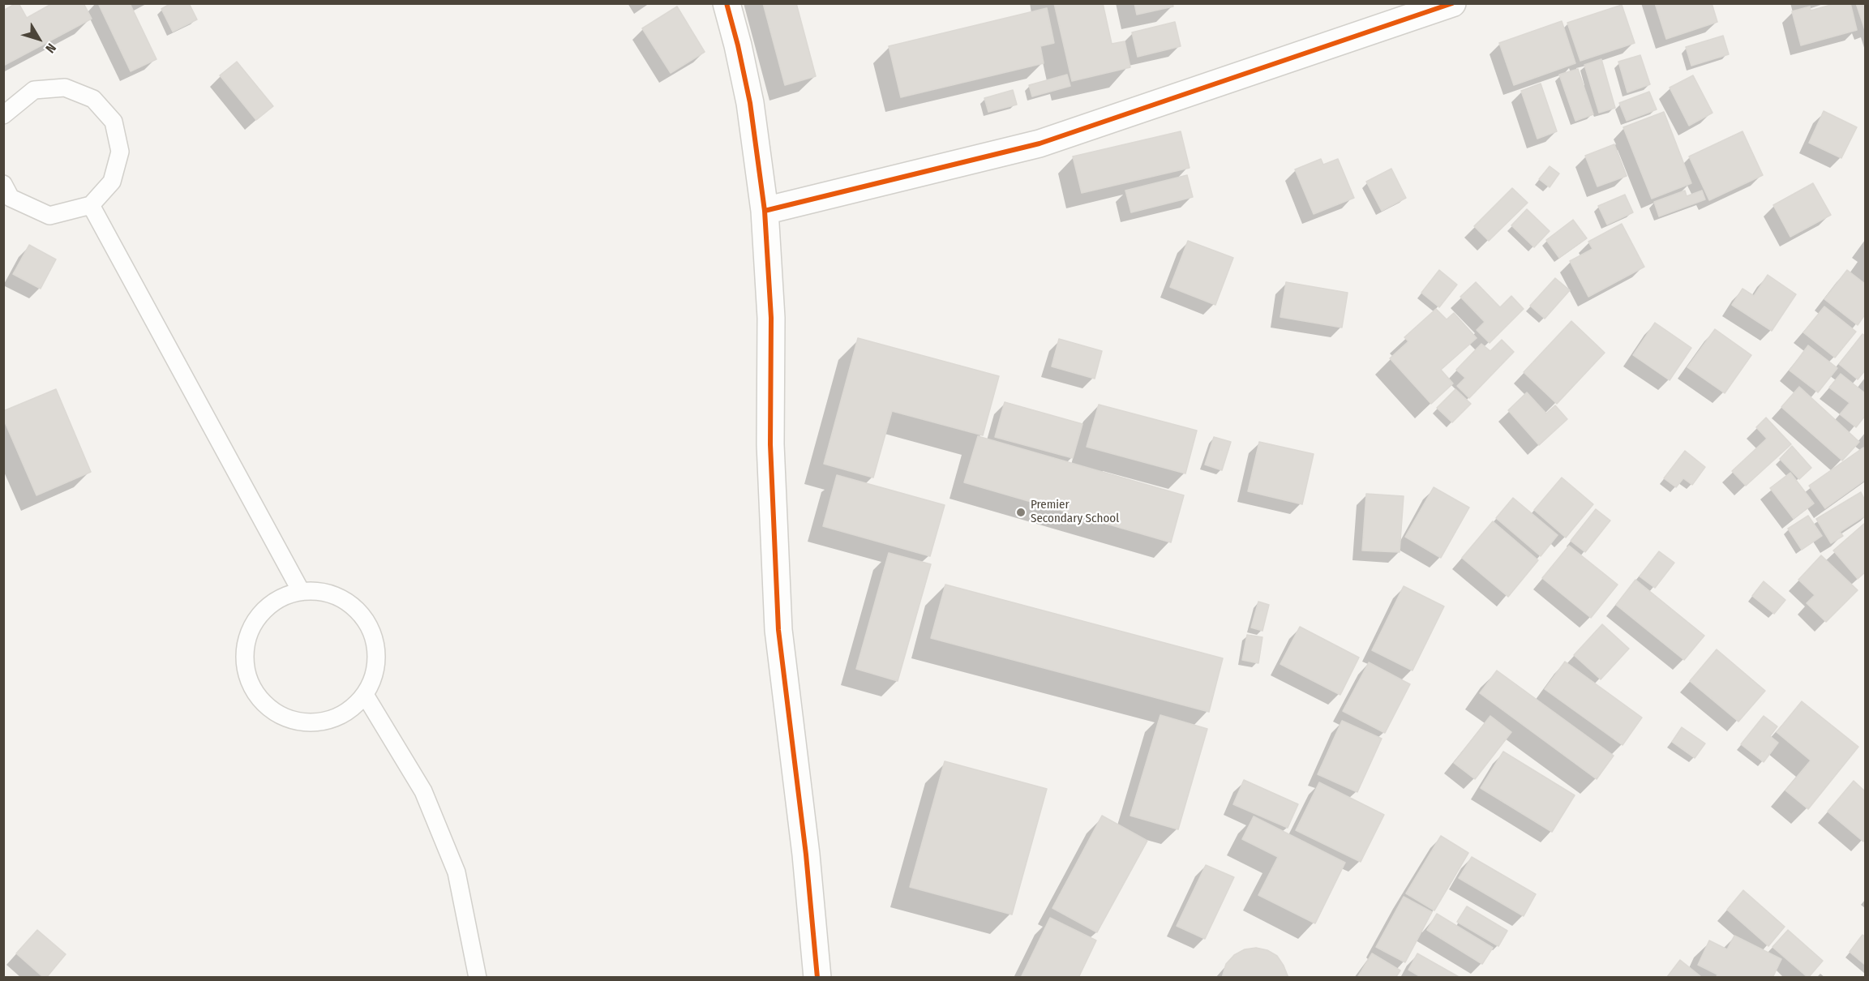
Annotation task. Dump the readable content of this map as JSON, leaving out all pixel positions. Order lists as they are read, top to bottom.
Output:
{
  "places": ["Premier Secondary School"],
  "north": "bottom right"
}
